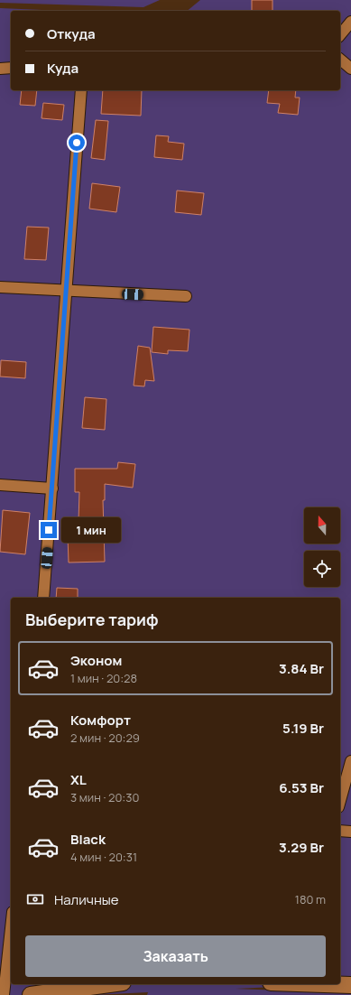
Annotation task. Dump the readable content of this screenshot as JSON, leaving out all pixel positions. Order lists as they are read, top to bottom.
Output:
{
  "north": "top",
  "page": {
    "banner": ["Откуда", "Куда"],
    "bubble": "1 мин",
    "heading": "Выберите тариф",
    "list": [
      {
        "name": "Эконом",
        "note": "1 мин · 20:28",
        "value": "3.84 Br"
      },
      {
        "name": "Комфорт",
        "note": "2 мин · 20:29",
        "value": "5.19 Br"
      },
      {
        "name": "XL",
        "note": "3 мин · 20:30",
        "value": "6.53 Br"
      },
      {
        "name": "Black",
        "note": "4 мин · 20:31",
        "value": "3.29 Br"
      }
    ],
    "pay": ["Наличные", "180 m"],
    "buttons": "Заказать"
  }
}
